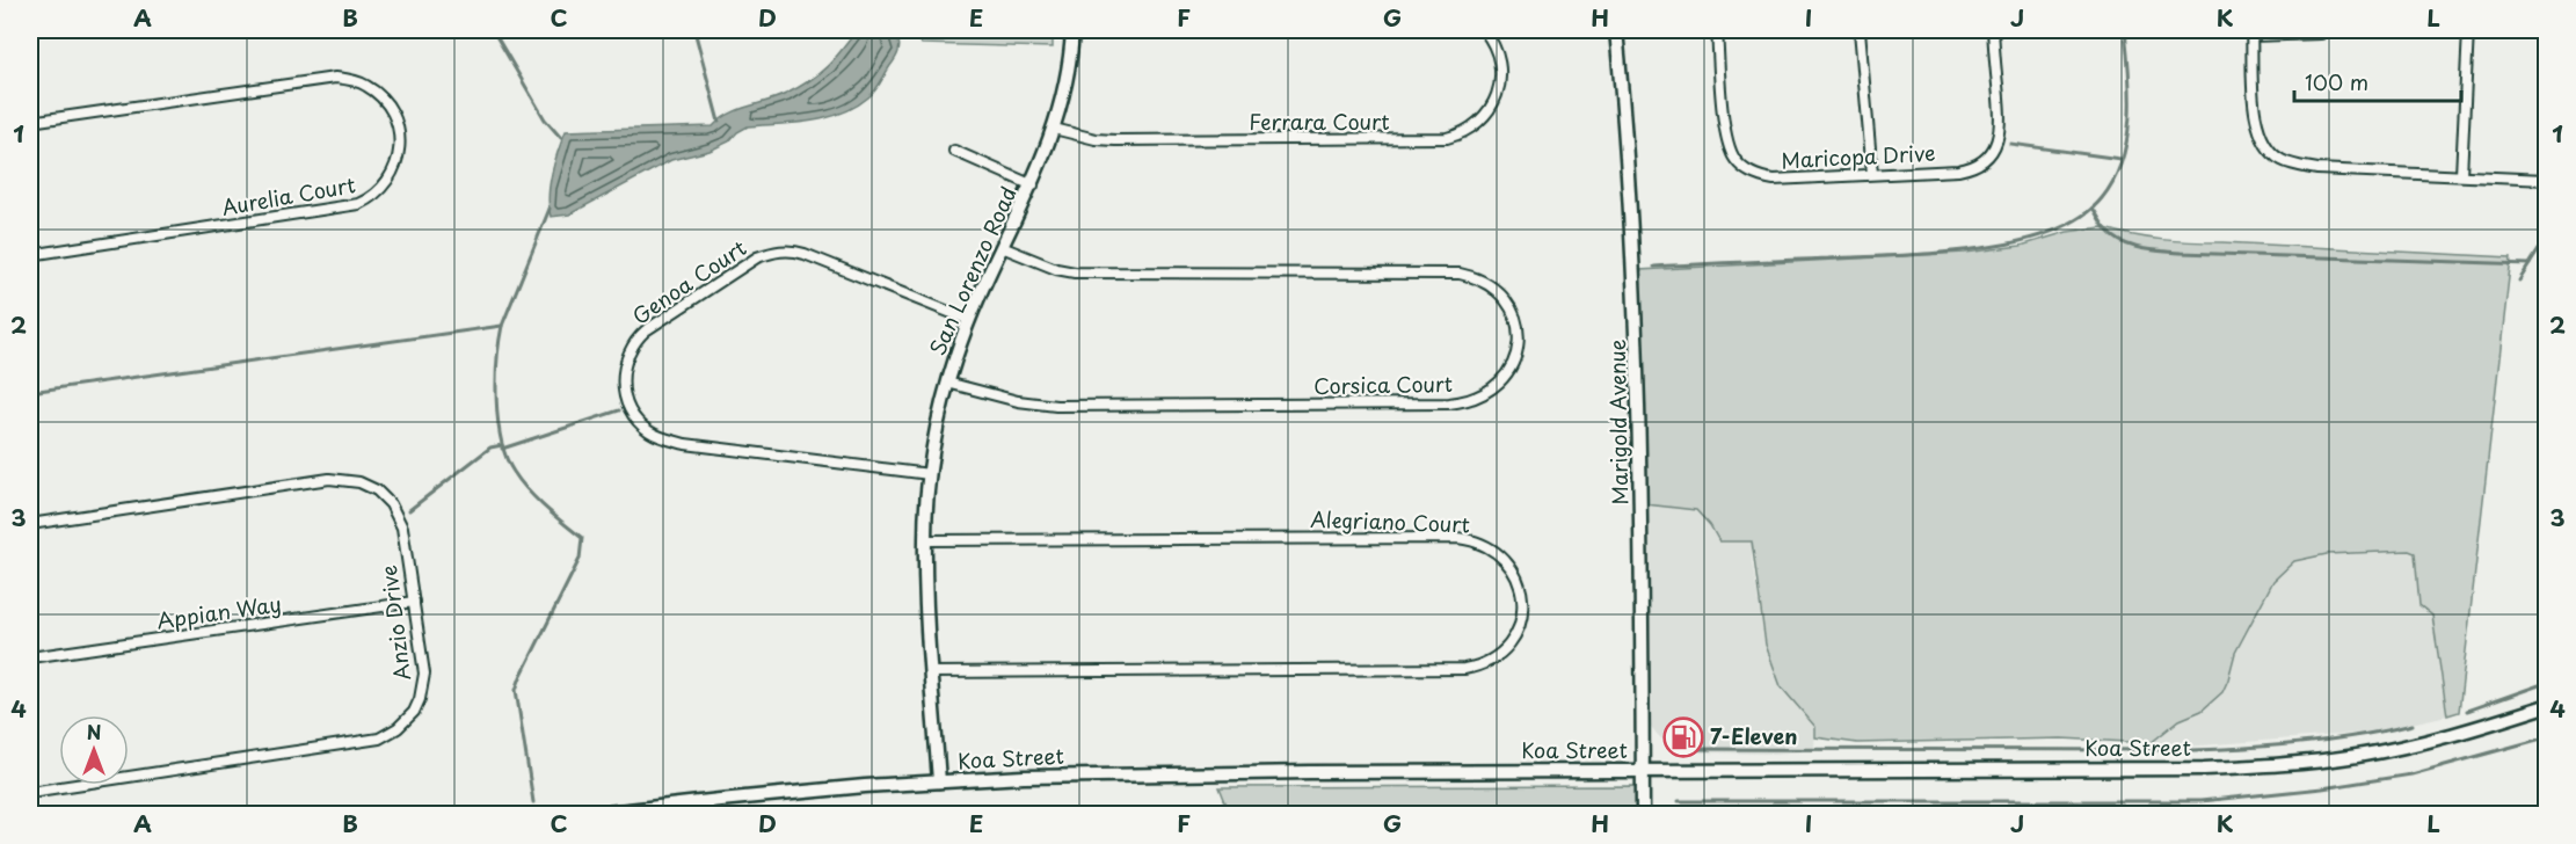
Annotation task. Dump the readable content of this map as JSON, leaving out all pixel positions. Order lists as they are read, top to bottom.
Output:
{
  "streets": {
    "main road": ["San Lorenzo Road", "Marigold Avenue", "Koa Street"],
    "street": [
      "Ferrara Court",
      "Maricopa Drive",
      "Aurelia Court",
      "Genoa Court",
      "Corsica Court",
      "Alegriano Court",
      "Appian Way",
      "Anzio Drive"
    ]
  },
  "crossings": [
    ["Ferrara Court", "San Lorenzo Road"],
    ["San Lorenzo Road", "Genoa Court"],
    ["San Lorenzo Road", "Corsica Court"],
    ["San Lorenzo Road", "Alegriano Court"],
    ["San Lorenzo Road", "Koa Street"],
    ["Marigold Avenue", "Koa Street"],
    ["Appian Way", "Anzio Drive"]
  ],
  "places": {
    "fuel station": ["7-Eleven"]
  },
  "scale_bar": "100 m",
  "north": "top",
  "grid": {
    "columns": [
      "A",
      "B",
      "C",
      "D",
      "E",
      "F",
      "G",
      "H",
      "I",
      "J",
      "K",
      "L"
    ],
    "rows": [
      "1",
      "2",
      "3",
      "4"
    ]
  }
}
